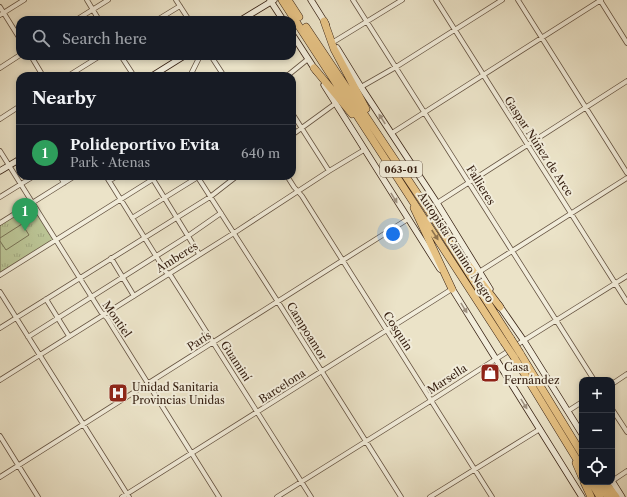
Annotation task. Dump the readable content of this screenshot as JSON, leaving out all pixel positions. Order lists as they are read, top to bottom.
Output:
{
  "streets": {
    "highway": ["063-01", "Autopista Camino Negro"],
    "street": [
      "Gaspar Núñez de Arce",
      "Fallieres",
      "Amberes",
      "Montiel",
      "Campoamor",
      "Cosquín",
      "París",
      "Guaminí",
      "Marsella",
      "Barcelona"
    ]
  },
  "crossings": [
    ["Gaspar Núñez de Arce", "Marsella"],
    ["Fallieres", "Marsella"],
    ["Amberes", "Montiel"],
    ["Amberes", "Campoamor"],
    ["Amberes", "Cosquín"],
    ["Amberes", "Guaminí"],
    ["Montiel", "París"],
    ["Montiel", "Barcelona"],
    ["Campoamor", "París"],
    ["Campoamor", "Marsella"],
    ["Campoamor", "Barcelona"],
    ["Cosquín", "París"],
    ["Cosquín", "Marsella"],
    ["Cosquín", "Barcelona"],
    ["París", "Guaminí"],
    ["Guaminí", "Marsella"],
    ["Guaminí", "Barcelona"]
  ],
  "places": {
    "shop": ["Casa Fernández"],
    "hospital": ["Unidad Sanitaria Provincias Unidas"]
  },
  "page": {
    "search": "Search here",
    "heading": "Nearby",
    "list": [
      {
        "mark": "1",
        "name": "Polideportivo Evita",
        "note": "Park · Atenas",
        "value": "640 m"
      }
    ],
    "pins": "1",
    "map_buttons": ["+", "−"]
  }
}
